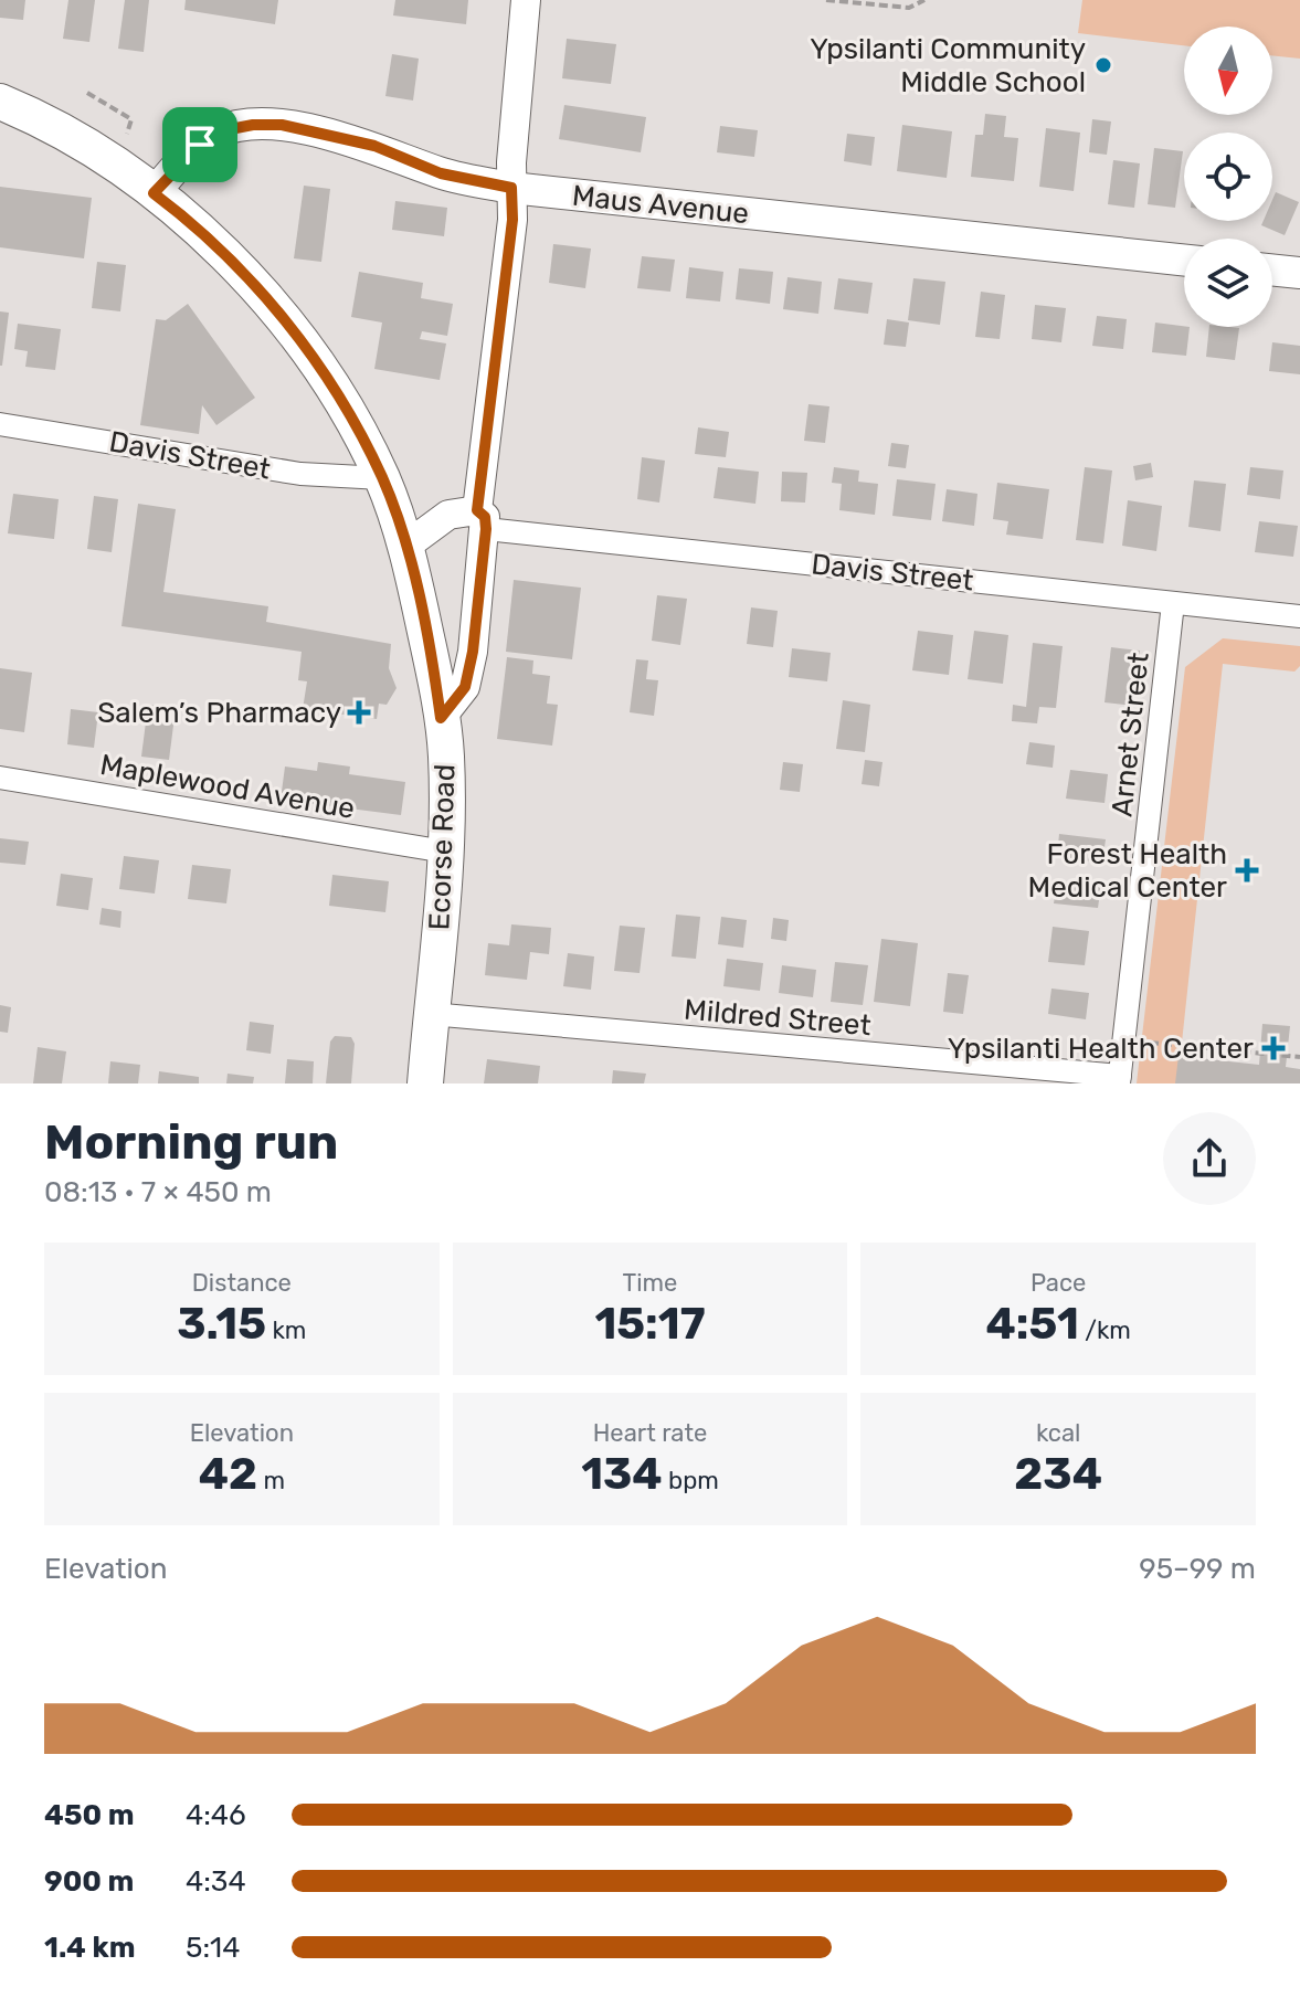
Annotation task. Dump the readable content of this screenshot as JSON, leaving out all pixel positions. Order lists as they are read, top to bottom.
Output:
{
  "streets": {
    "main road": ["Maus Avenue", "Ecorse Road"],
    "street": [
      "Davis Street",
      "Arnet Street",
      "Maplewood Avenue",
      "Mildred Street"
    ]
  },
  "crossings": [
    ["Maus Avenue", "Ecorse Road"],
    ["Davis Street", "Arnet Street"],
    ["Davis Street", "Ecorse Road"],
    ["Arnet Street", "Mildred Street"],
    ["Maplewood Avenue", "Ecorse Road"],
    ["Ecorse Road", "Mildred Street"]
  ],
  "places": {
    "other": ["Ypsilanti Community Middle School"],
    "health": ["Salem’s Pharmacy", "Forest Health Medical Center", "Ypsilanti Health Center"]
  },
  "north": "bottom",
  "page": {
    "heading": ["Morning run", "08:13 · 7 × 450 m"],
    "stats": [
      ["Distance", "3.15 km"],
      ["Time", "15:17"],
      ["Pace", "4:51 /km"],
      ["Elevation", "42 m"],
      ["Heart rate", "134 bpm"],
      ["kcal", "234"]
    ],
    "chart": ["Elevation", "95–99 m"],
    "list": [
      {
        "name": "450 m",
        "note": "4:46"
      },
      {
        "name": "900 m",
        "note": "4:34"
      },
      {
        "name": "1.4 km",
        "note": "5:14"
      }
    ]
  }
}
